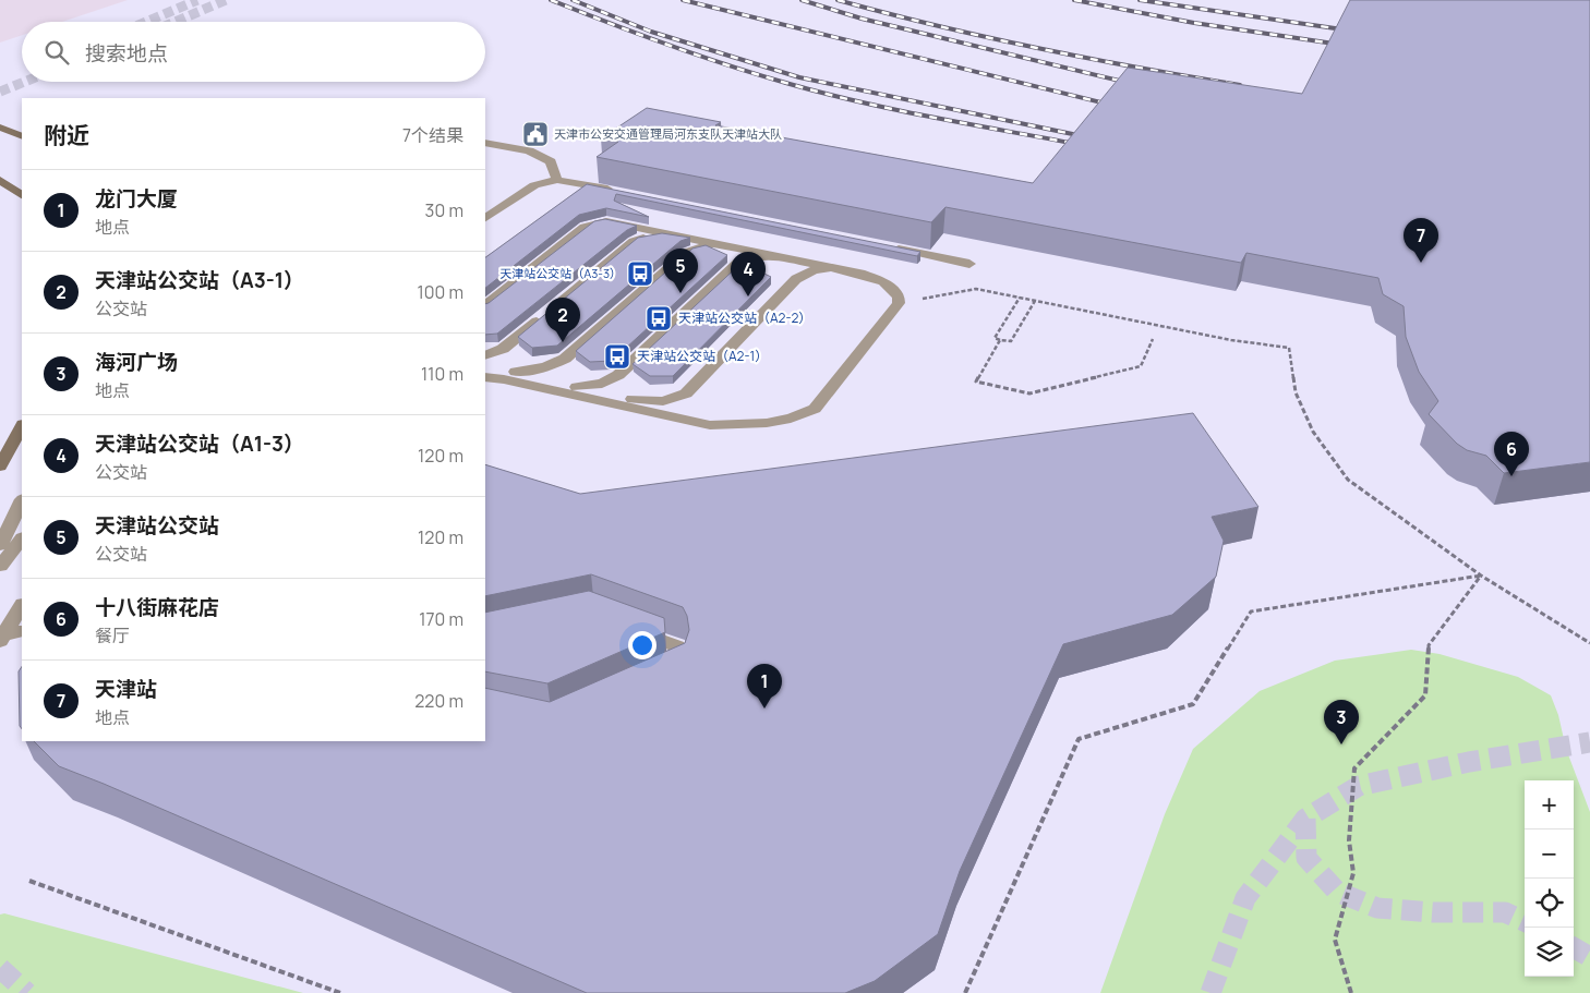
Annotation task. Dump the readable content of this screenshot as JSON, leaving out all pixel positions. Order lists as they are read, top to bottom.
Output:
{
  "places": {
    "public building": ["天津市公安交通管理局河东支队天津站大队"],
    "bus stop": ["天津站公交站（A3-3）", "天津站公交站（A2-2）", "天津站公交站（A2-1）"]
  },
  "page": {
    "search": "搜索地点",
    "heading": ["附近", "7个结果"],
    "list": [
      {
        "mark": "1",
        "name": "龙门大厦",
        "note": "地点",
        "value": "30 m"
      },
      {
        "mark": "2",
        "name": "天津站公交站（A3-1）",
        "note": "公交站",
        "value": "100 m"
      },
      {
        "mark": "3",
        "name": "海河广场",
        "note": "地点",
        "value": "110 m"
      },
      {
        "mark": "4",
        "name": "天津站公交站（A1-3）",
        "note": "公交站",
        "value": "120 m"
      },
      {
        "mark": "5",
        "name": "天津站公交站",
        "note": "公交站",
        "value": "120 m"
      },
      {
        "mark": "6",
        "name": "十八街麻花店",
        "note": "餐厅",
        "value": "170 m"
      },
      {
        "mark": "7",
        "name": "天津站",
        "note": "地点",
        "value": "220 m"
      }
    ],
    "pins": [
      "7",
      "5",
      "4",
      "2",
      "6",
      "1",
      "3"
    ],
    "map_buttons": ["+", "−"]
  }
}
